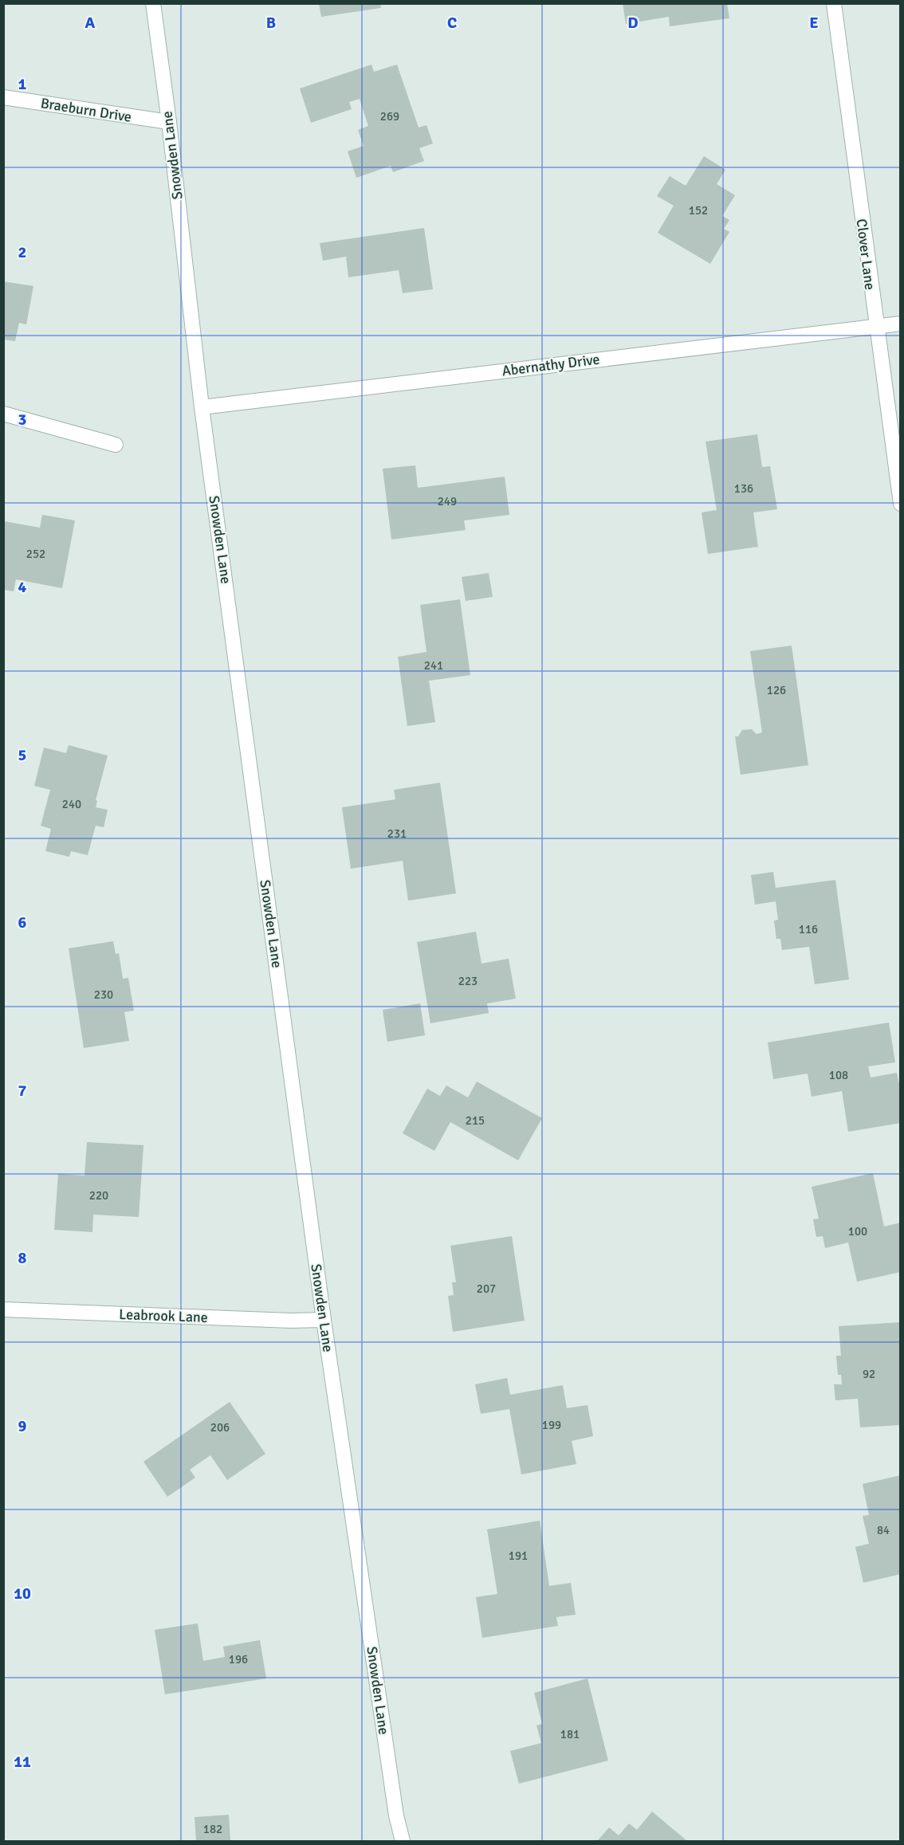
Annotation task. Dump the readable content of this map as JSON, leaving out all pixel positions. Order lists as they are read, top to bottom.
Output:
{
  "streets": {
    "street": [
      "Braeburn Drive",
      "Snowden Lane",
      "Clover Lane",
      "Abernathy Drive",
      "Leabrook Lane"
    ]
  },
  "crossings": [
    ["Braeburn Drive", "Snowden Lane"],
    ["Snowden Lane", "Abernathy Drive"],
    ["Snowden Lane", "Leabrook Lane"],
    ["Clover Lane", "Abernathy Drive"]
  ],
  "house_numbers": [
    "269",
    "152",
    "136",
    "249",
    "252",
    "241",
    "126",
    "240",
    "231",
    "116",
    "223",
    "230",
    "108",
    "215",
    "220",
    "100",
    "207",
    "92",
    "199",
    "206",
    "84",
    "191",
    "196",
    "181",
    "182"
  ],
  "grid": {
    "columns": [
      "A",
      "B",
      "C",
      "D",
      "E"
    ],
    "rows": [
      "1",
      "2",
      "3",
      "4",
      "5",
      "6",
      "7",
      "8",
      "9",
      "10",
      "11"
    ]
  }
}
